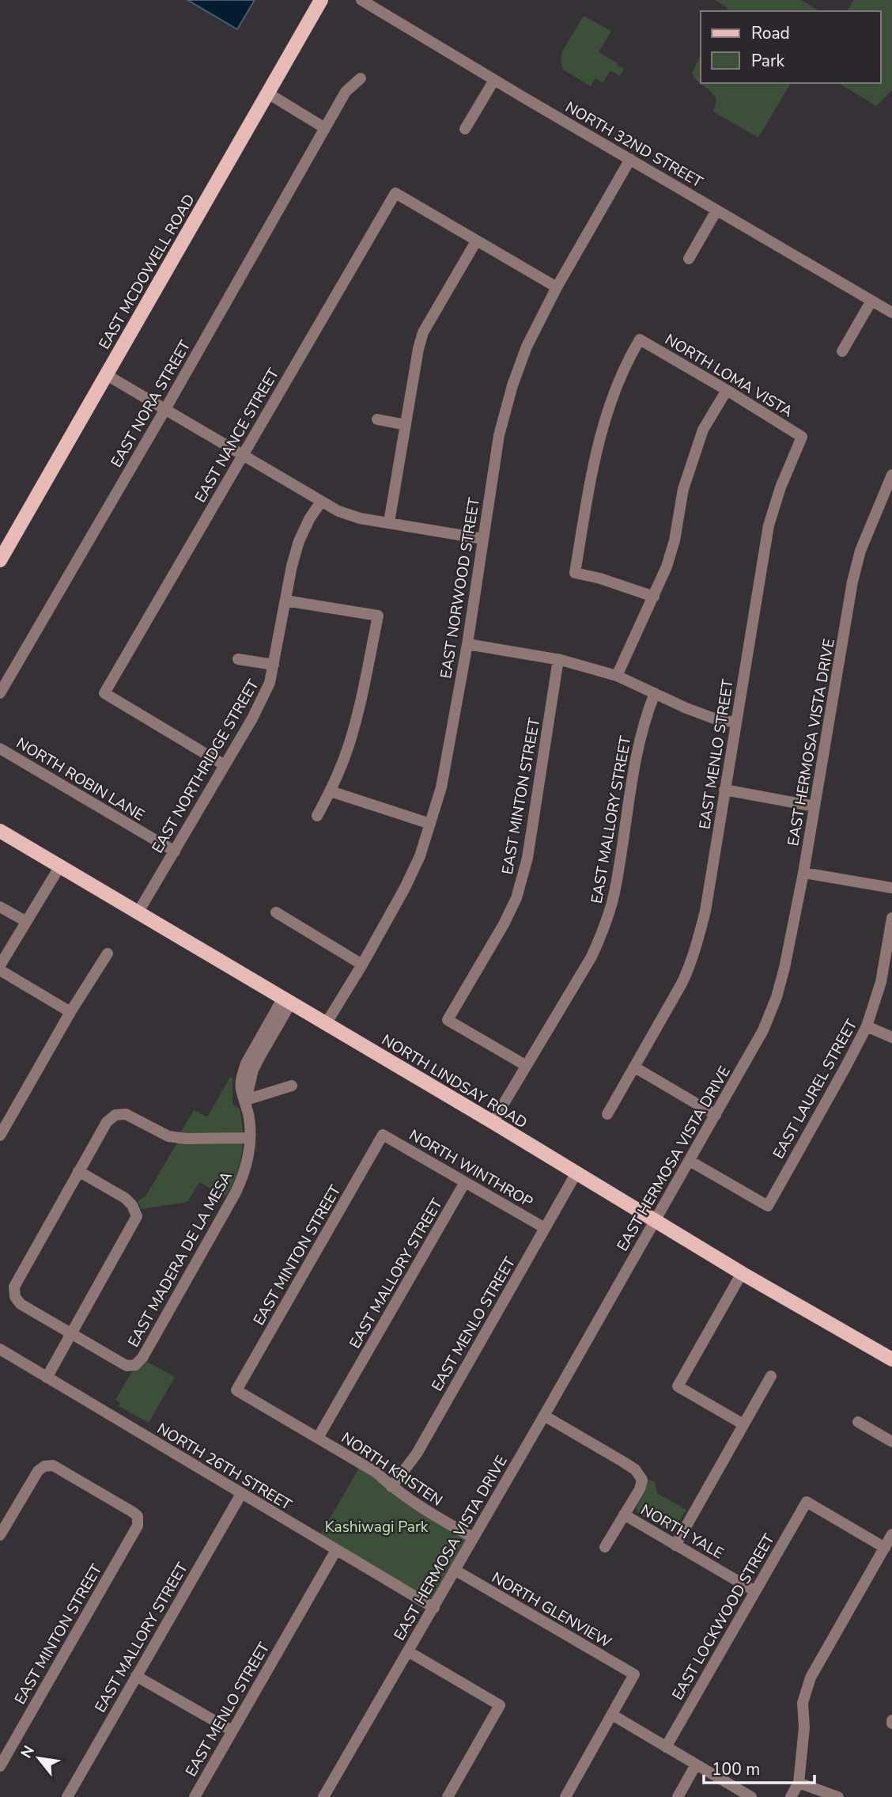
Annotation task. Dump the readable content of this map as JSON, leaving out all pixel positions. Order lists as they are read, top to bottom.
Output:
{
  "streets": {
    "main road": ["EAST MCDOWELL ROAD", "NORTH LINDSAY ROAD"],
    "street": [
      "NORTH 32ND STREET",
      "NORTH LOMA VISTA",
      "EAST NORA STREET",
      "EAST NANCE STREET",
      "EAST NORWOOD STREET",
      "EAST HERMOSA VISTA DRIVE",
      "EAST MENLO STREET",
      "EAST NORTHRIDGE STREET",
      "NORTH ROBIN LANE",
      "EAST MINTON STREET",
      "EAST MALLORY STREET",
      "EAST LAUREL STREET",
      "NORTH WINTHROP",
      "EAST MADERA DE LA MESA",
      "NORTH 26TH STREET",
      "NORTH KRISTEN",
      "NORTH YALE",
      "NORTH GLENVIEW",
      "EAST LOCKWOOD STREET"
    ]
  },
  "crossings": [
    ["NORTH 32ND STREET", "EAST NORWOOD STREET"],
    ["NORTH LOMA VISTA", "EAST MENLO STREET"],
    ["EAST NANCE STREET", "EAST NORTHRIDGE STREET"],
    ["EAST NORWOOD STREET", "NORTH LINDSAY ROAD"],
    ["EAST HERMOSA VISTA DRIVE", "NORTH LINDSAY ROAD"],
    ["EAST HERMOSA VISTA DRIVE", "EAST LAUREL STREET"],
    ["EAST HERMOSA VISTA DRIVE", "NORTH 26TH STREET"],
    ["EAST HERMOSA VISTA DRIVE", "NORTH KRISTEN"],
    ["EAST HERMOSA VISTA DRIVE", "NORTH YALE"],
    ["EAST HERMOSA VISTA DRIVE", "NORTH GLENVIEW"],
    ["EAST MENLO STREET", "NORTH LINDSAY ROAD"],
    ["EAST MENLO STREET", "NORTH WINTHROP"],
    ["EAST MENLO STREET", "NORTH 26TH STREET"],
    ["EAST MENLO STREET", "NORTH KRISTEN"],
    ["EAST NORTHRIDGE STREET", "NORTH ROBIN LANE"],
    ["EAST NORTHRIDGE STREET", "NORTH LINDSAY ROAD"],
    ["EAST MINTON STREET", "EAST MALLORY STREET"],
    ["EAST MINTON STREET", "NORTH WINTHROP"],
    ["EAST MINTON STREET", "NORTH KRISTEN"],
    ["EAST MALLORY STREET", "NORTH LINDSAY ROAD"],
    ["EAST MALLORY STREET", "NORTH WINTHROP"],
    ["EAST MALLORY STREET", "NORTH 26TH STREET"],
    ["EAST MALLORY STREET", "NORTH KRISTEN"],
    ["NORTH LINDSAY ROAD", "EAST MADERA DE LA MESA"],
    ["NORTH YALE", "EAST LOCKWOOD STREET"]
  ],
  "parks": ["Kashiwagi Park"],
  "legend": ["Road", "Park"],
  "scale_bar": "100 m",
  "north": "top left"
}
